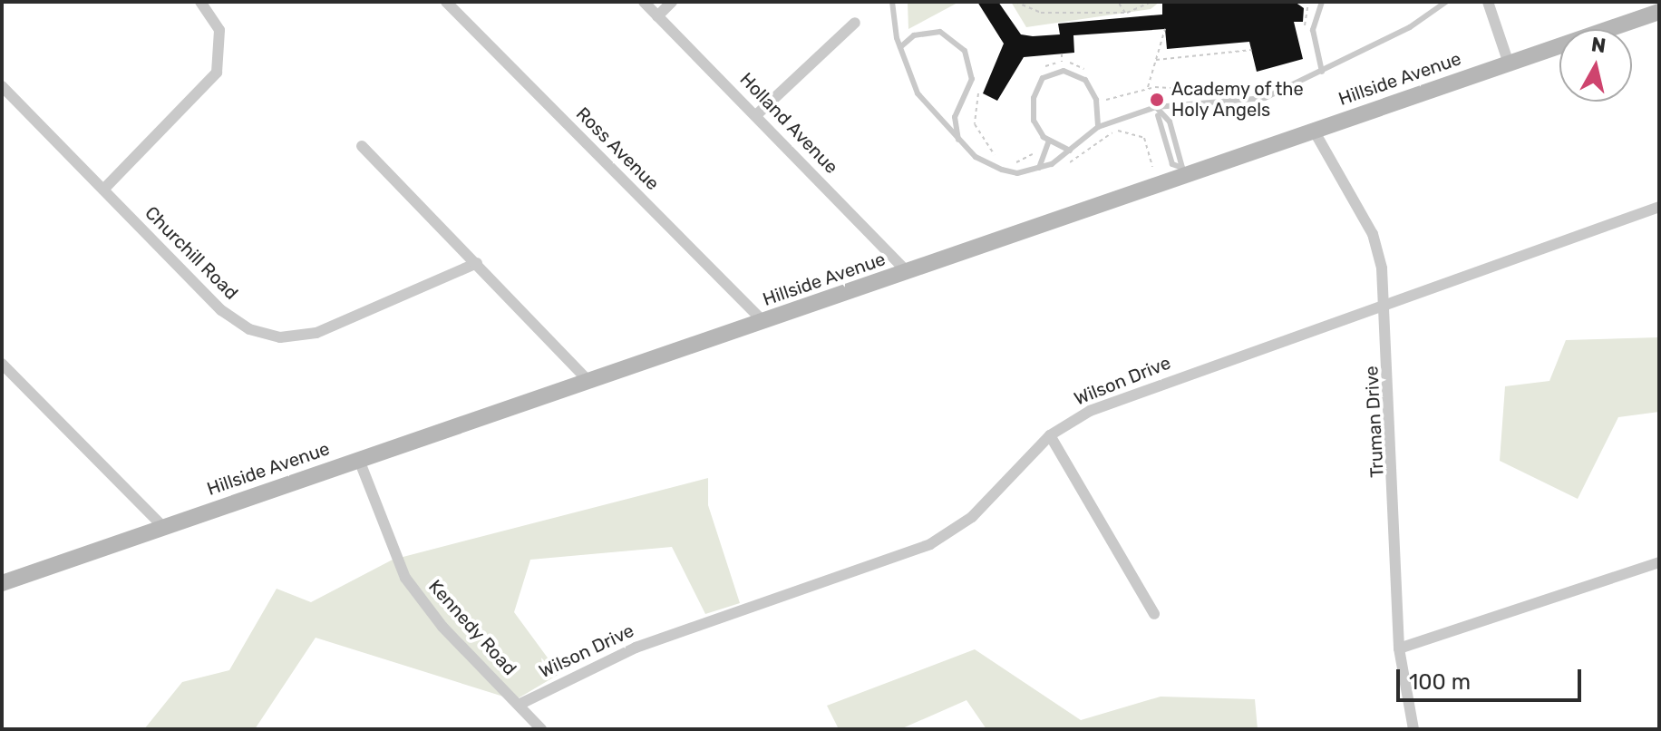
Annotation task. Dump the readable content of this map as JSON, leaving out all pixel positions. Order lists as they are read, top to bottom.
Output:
{
  "streets": {
    "main road": ["Hillside Avenue"],
    "street": [
      "Holland Avenue",
      "Ross Avenue",
      "Churchill Road",
      "Wilson Drive",
      "Truman Drive",
      "Kennedy Road"
    ]
  },
  "crossings": [
    ["Hillside Avenue", "Holland Avenue"],
    ["Hillside Avenue", "Ross Avenue"],
    ["Hillside Avenue", "Truman Drive"],
    ["Hillside Avenue", "Kennedy Road"],
    ["Wilson Drive", "Truman Drive"],
    ["Wilson Drive", "Kennedy Road"]
  ],
  "places": ["Academy of the Holy Angels"],
  "scale_bar": "100 m",
  "north": "top"
}
